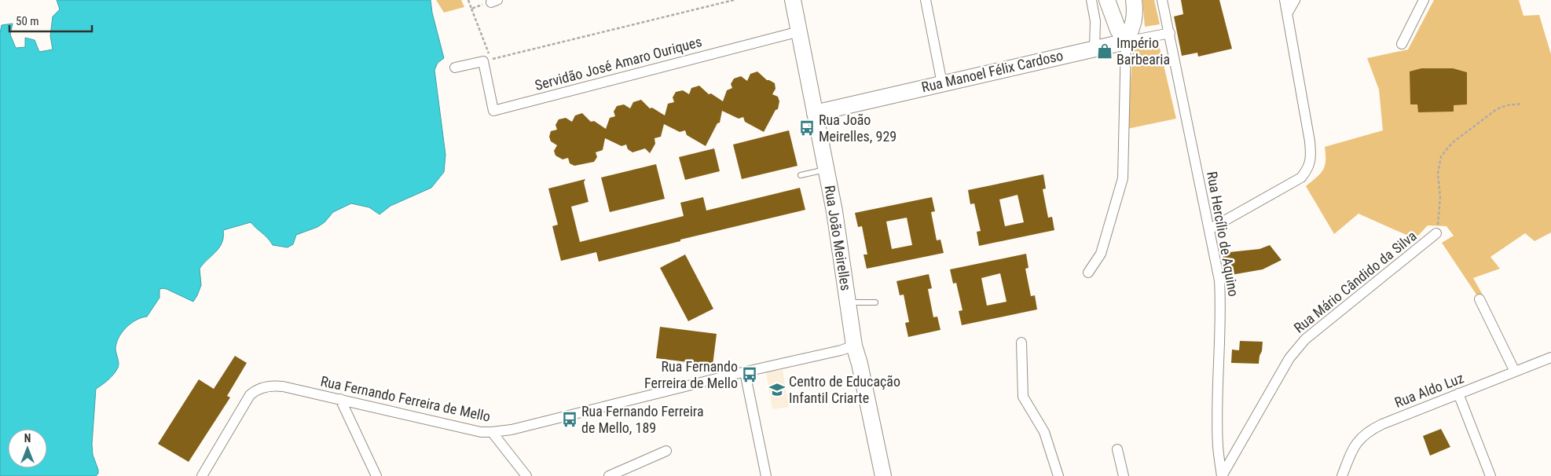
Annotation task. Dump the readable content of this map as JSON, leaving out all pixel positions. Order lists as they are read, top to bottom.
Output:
{
  "streets": {
    "main road": ["Rua Manoel Félix Cardoso", "Rua João Meirelles"],
    "street": [
      "Servidão José Amaro Ouriques",
      "Rua Hercílio de Aquino",
      "Rua Mário Cândido da Silva",
      "Rua Aldo Luz",
      "Rua Fernando Ferreira de Mello"
    ]
  },
  "crossings": [
    ["Servidão José Amaro Ouriques", "Rua João Meirelles"],
    ["Rua Manoel Félix Cardoso", "Rua Hercílio de Aquino"],
    ["Rua Manoel Félix Cardoso", "Rua João Meirelles"],
    ["Rua Hercílio de Aquino", "Rua Mário Cândido da Silva"],
    ["Rua João Meirelles", "Rua Fernando Ferreira de Mello"]
  ],
  "places": {
    "shop": ["Império Barbearia"],
    "bus stop": ["Rua João Meirelles, 929", "Rua Fernando Ferreira de Mello", "Rua Fernando Ferreira de Mello, 189"],
    "school or university": ["Centro de Educação Infantil Criarte"]
  },
  "scale_bar": "50 m",
  "north": "top"
}
